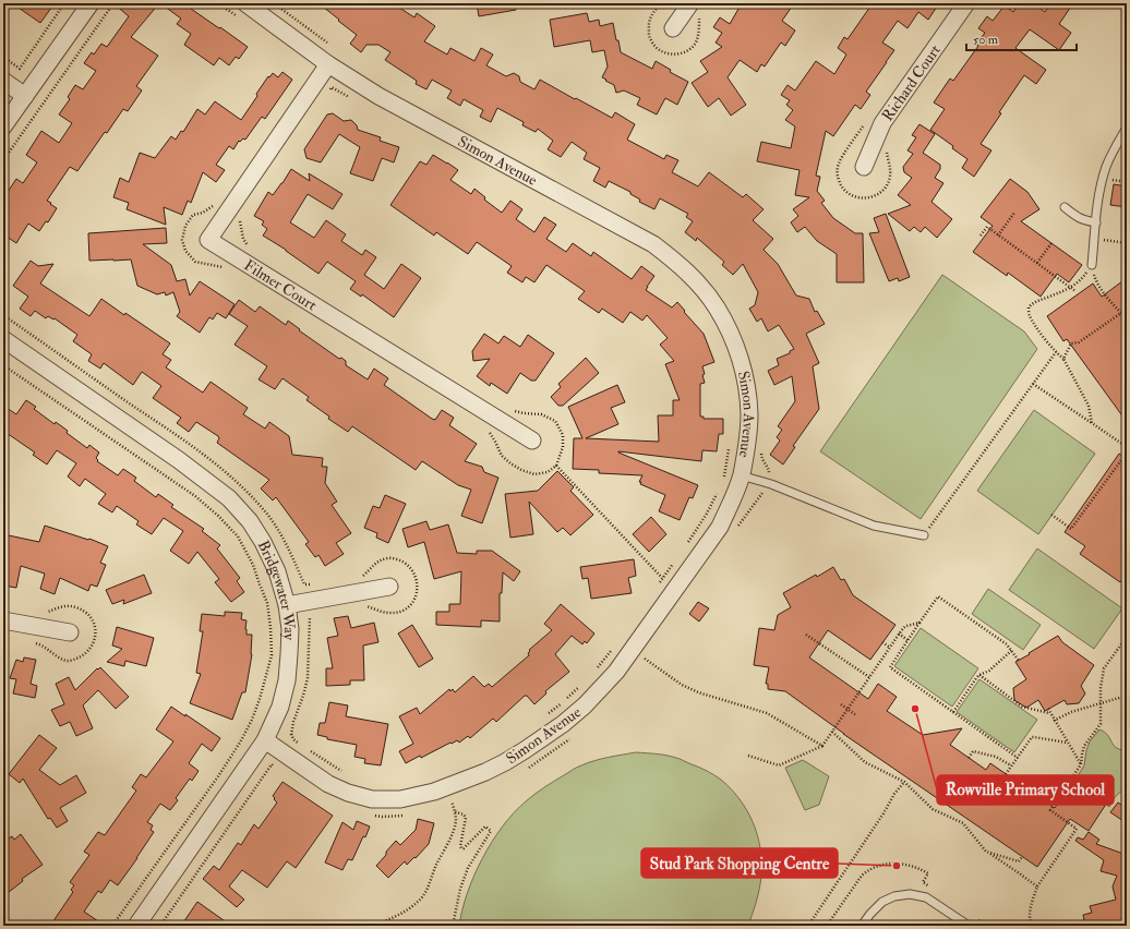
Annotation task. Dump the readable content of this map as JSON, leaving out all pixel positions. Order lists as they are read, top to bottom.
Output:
{
  "streets": {
    "street": [
      "Richard Court",
      "Simon Avenue",
      "Filmer Court",
      "Bridgewater Way"
    ]
  },
  "crossings": [
    ["Simon Avenue", "Filmer Court"],
    ["Simon Avenue", "Bridgewater Way"]
  ],
  "places": ["Rowville Primary School", "Stud Park Shopping Centre"],
  "scale_bar": "50 m"
}
